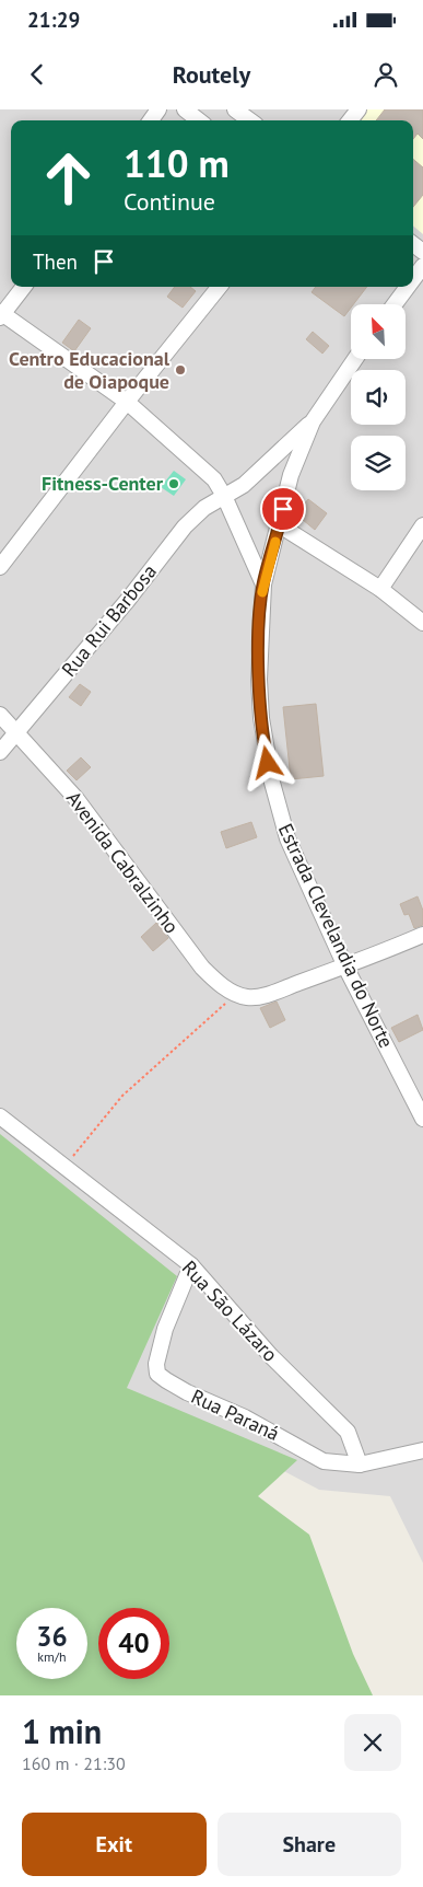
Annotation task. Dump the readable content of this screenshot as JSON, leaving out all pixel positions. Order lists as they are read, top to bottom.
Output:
{
  "streets": {
    "street": [
      "Rua Rui Barbosa",
      "Avenida Cabralzinho",
      "Estrada Clevelandia do Norte",
      "Rua São Lázaro",
      "Rua Paraná"
    ]
  },
  "crossings": [
    ["Rua Rui Barbosa", "Avenida Cabralzinho"],
    ["Avenida Cabralzinho", "Estrada Clevelandia do Norte"],
    ["Rua São Lázaro", "Rua Paraná"]
  ],
  "places": ["Centro Educacional de Oiapoque", "Fitness-Center"],
  "north": "top left",
  "page": {
    "status": "21:29",
    "header": "Routely",
    "turn": ["110 m", "Continue"],
    "then": "Then",
    "speed": "36 km/h",
    "limit": "40",
    "heading": ["1 min", "160 m · 21:30"],
    "buttons": ["Exit", "Share"]
  }
}
